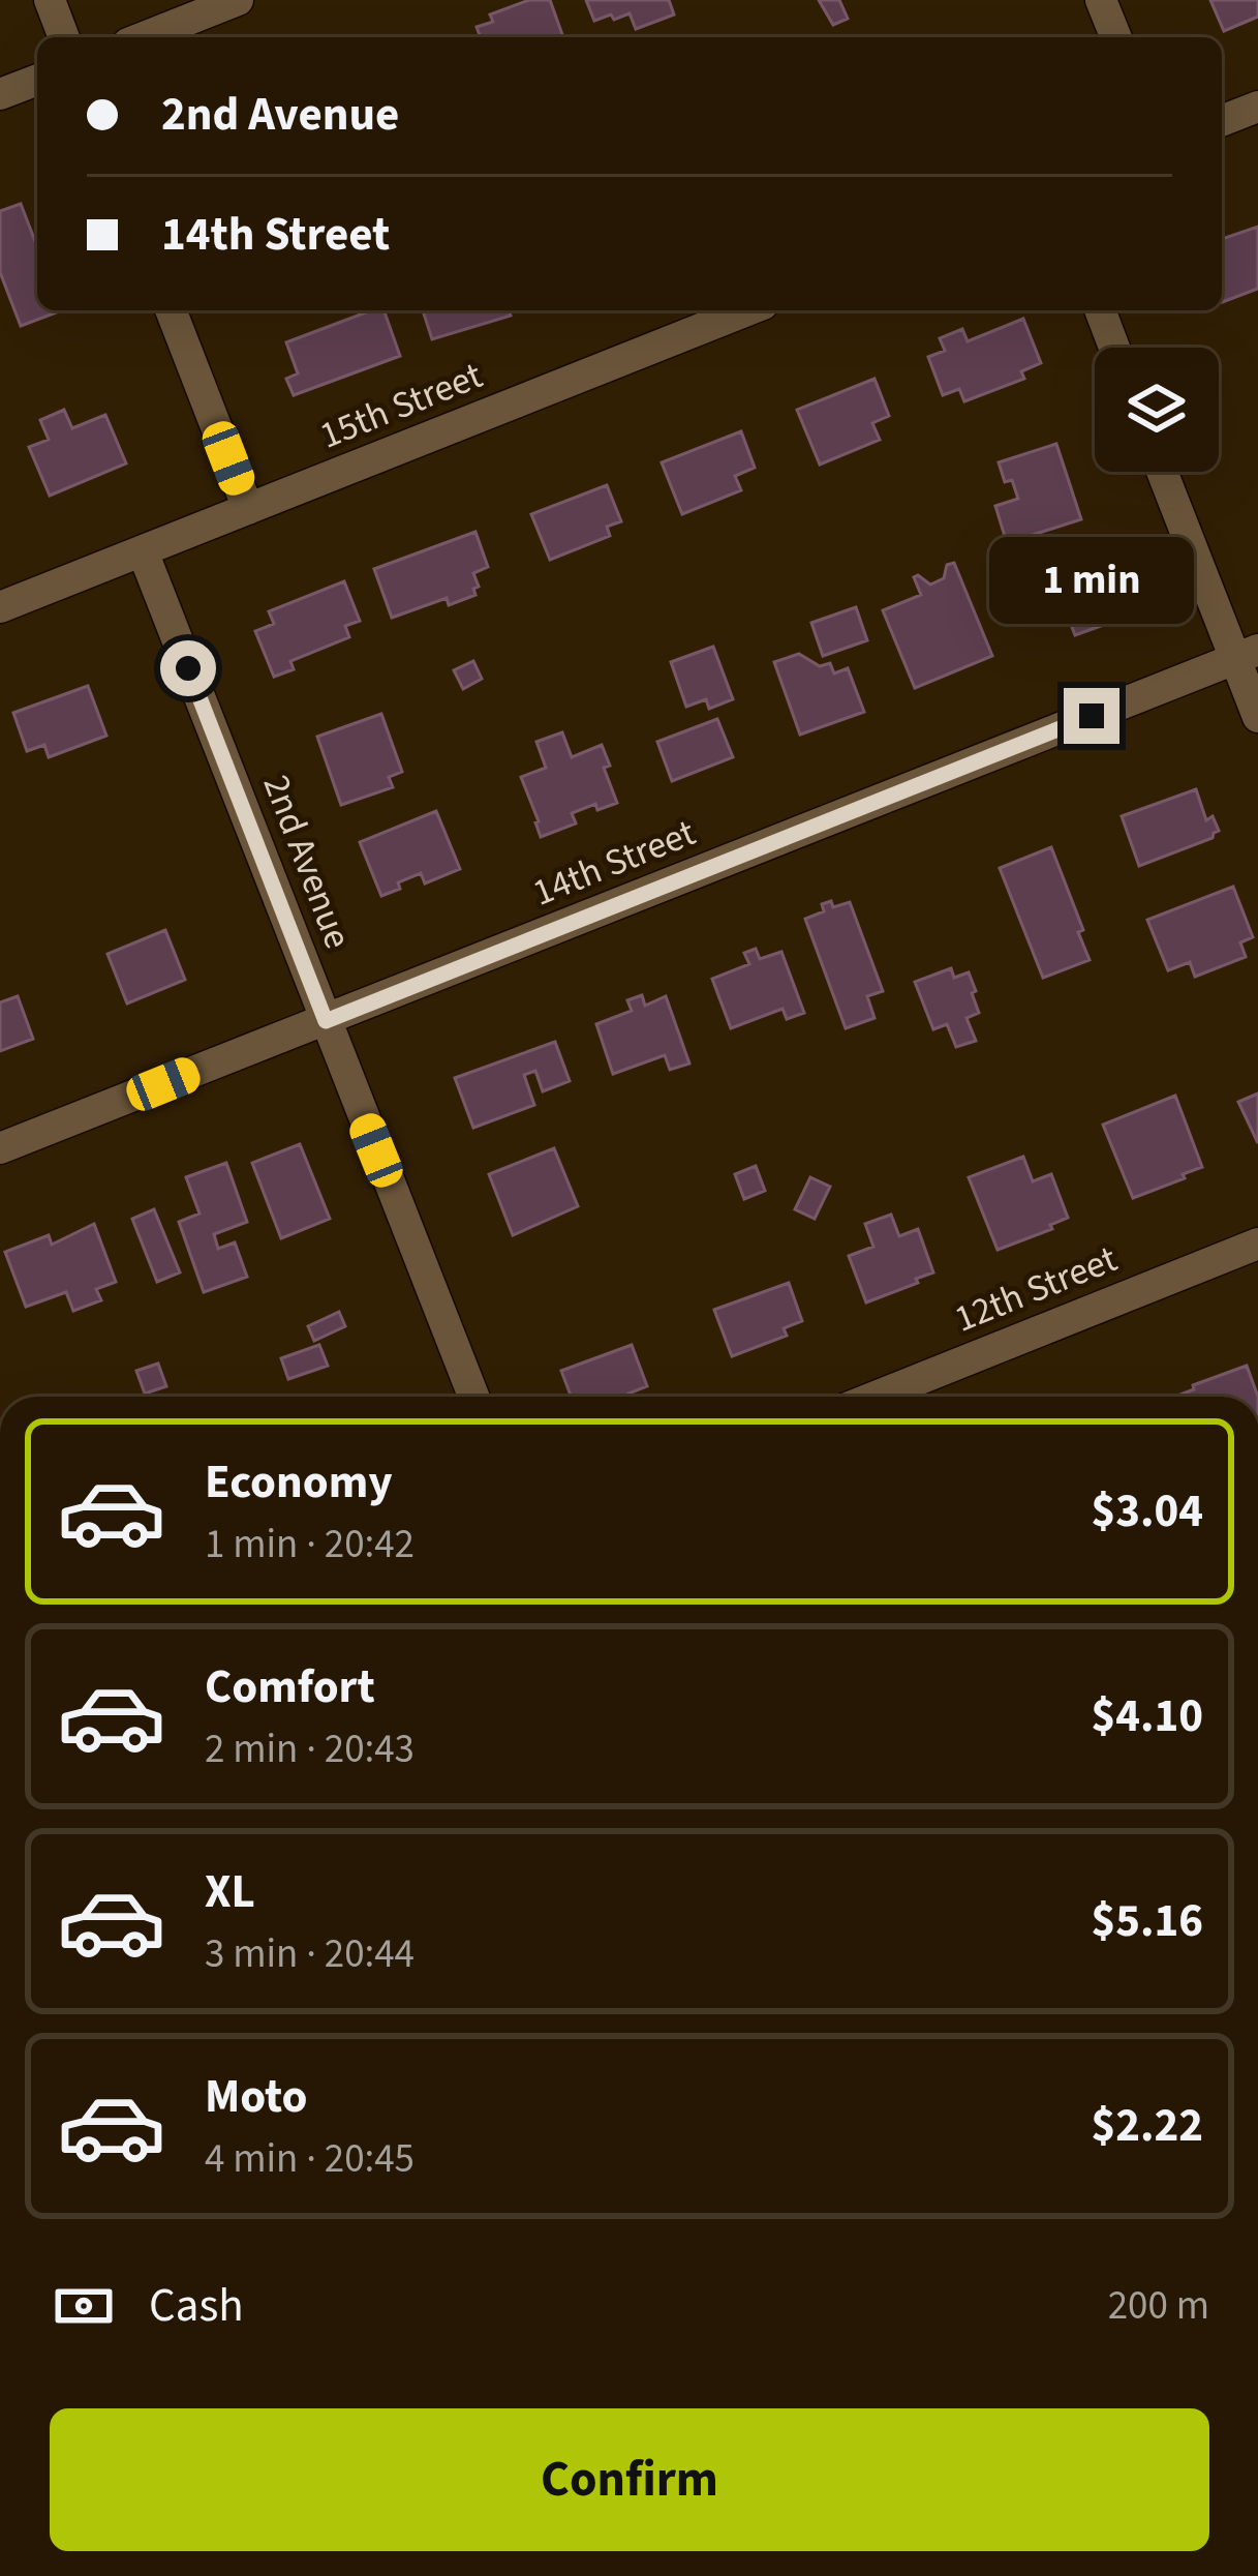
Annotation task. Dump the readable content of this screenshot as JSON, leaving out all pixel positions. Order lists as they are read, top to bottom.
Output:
{
  "streets": {
    "street": [
      "15th Street",
      "2nd Avenue",
      "14th Street",
      "12th Street"
    ]
  },
  "crossings": [
    ["15th Street", "2nd Avenue"],
    ["2nd Avenue", "14th Street"]
  ],
  "page": {
    "banner": ["2nd Avenue", "14th Street"],
    "bubble": "1 min",
    "list": [
      {
        "name": "Economy",
        "note": "1 min · 20:42",
        "value": "$3.04"
      },
      {
        "name": "Comfort",
        "note": "2 min · 20:43",
        "value": "$4.10"
      },
      {
        "name": "XL",
        "note": "3 min · 20:44",
        "value": "$5.16"
      },
      {
        "name": "Moto",
        "note": "4 min · 20:45",
        "value": "$2.22"
      }
    ],
    "pay": ["Cash", "200 m"],
    "buttons": "Confirm"
  }
}
